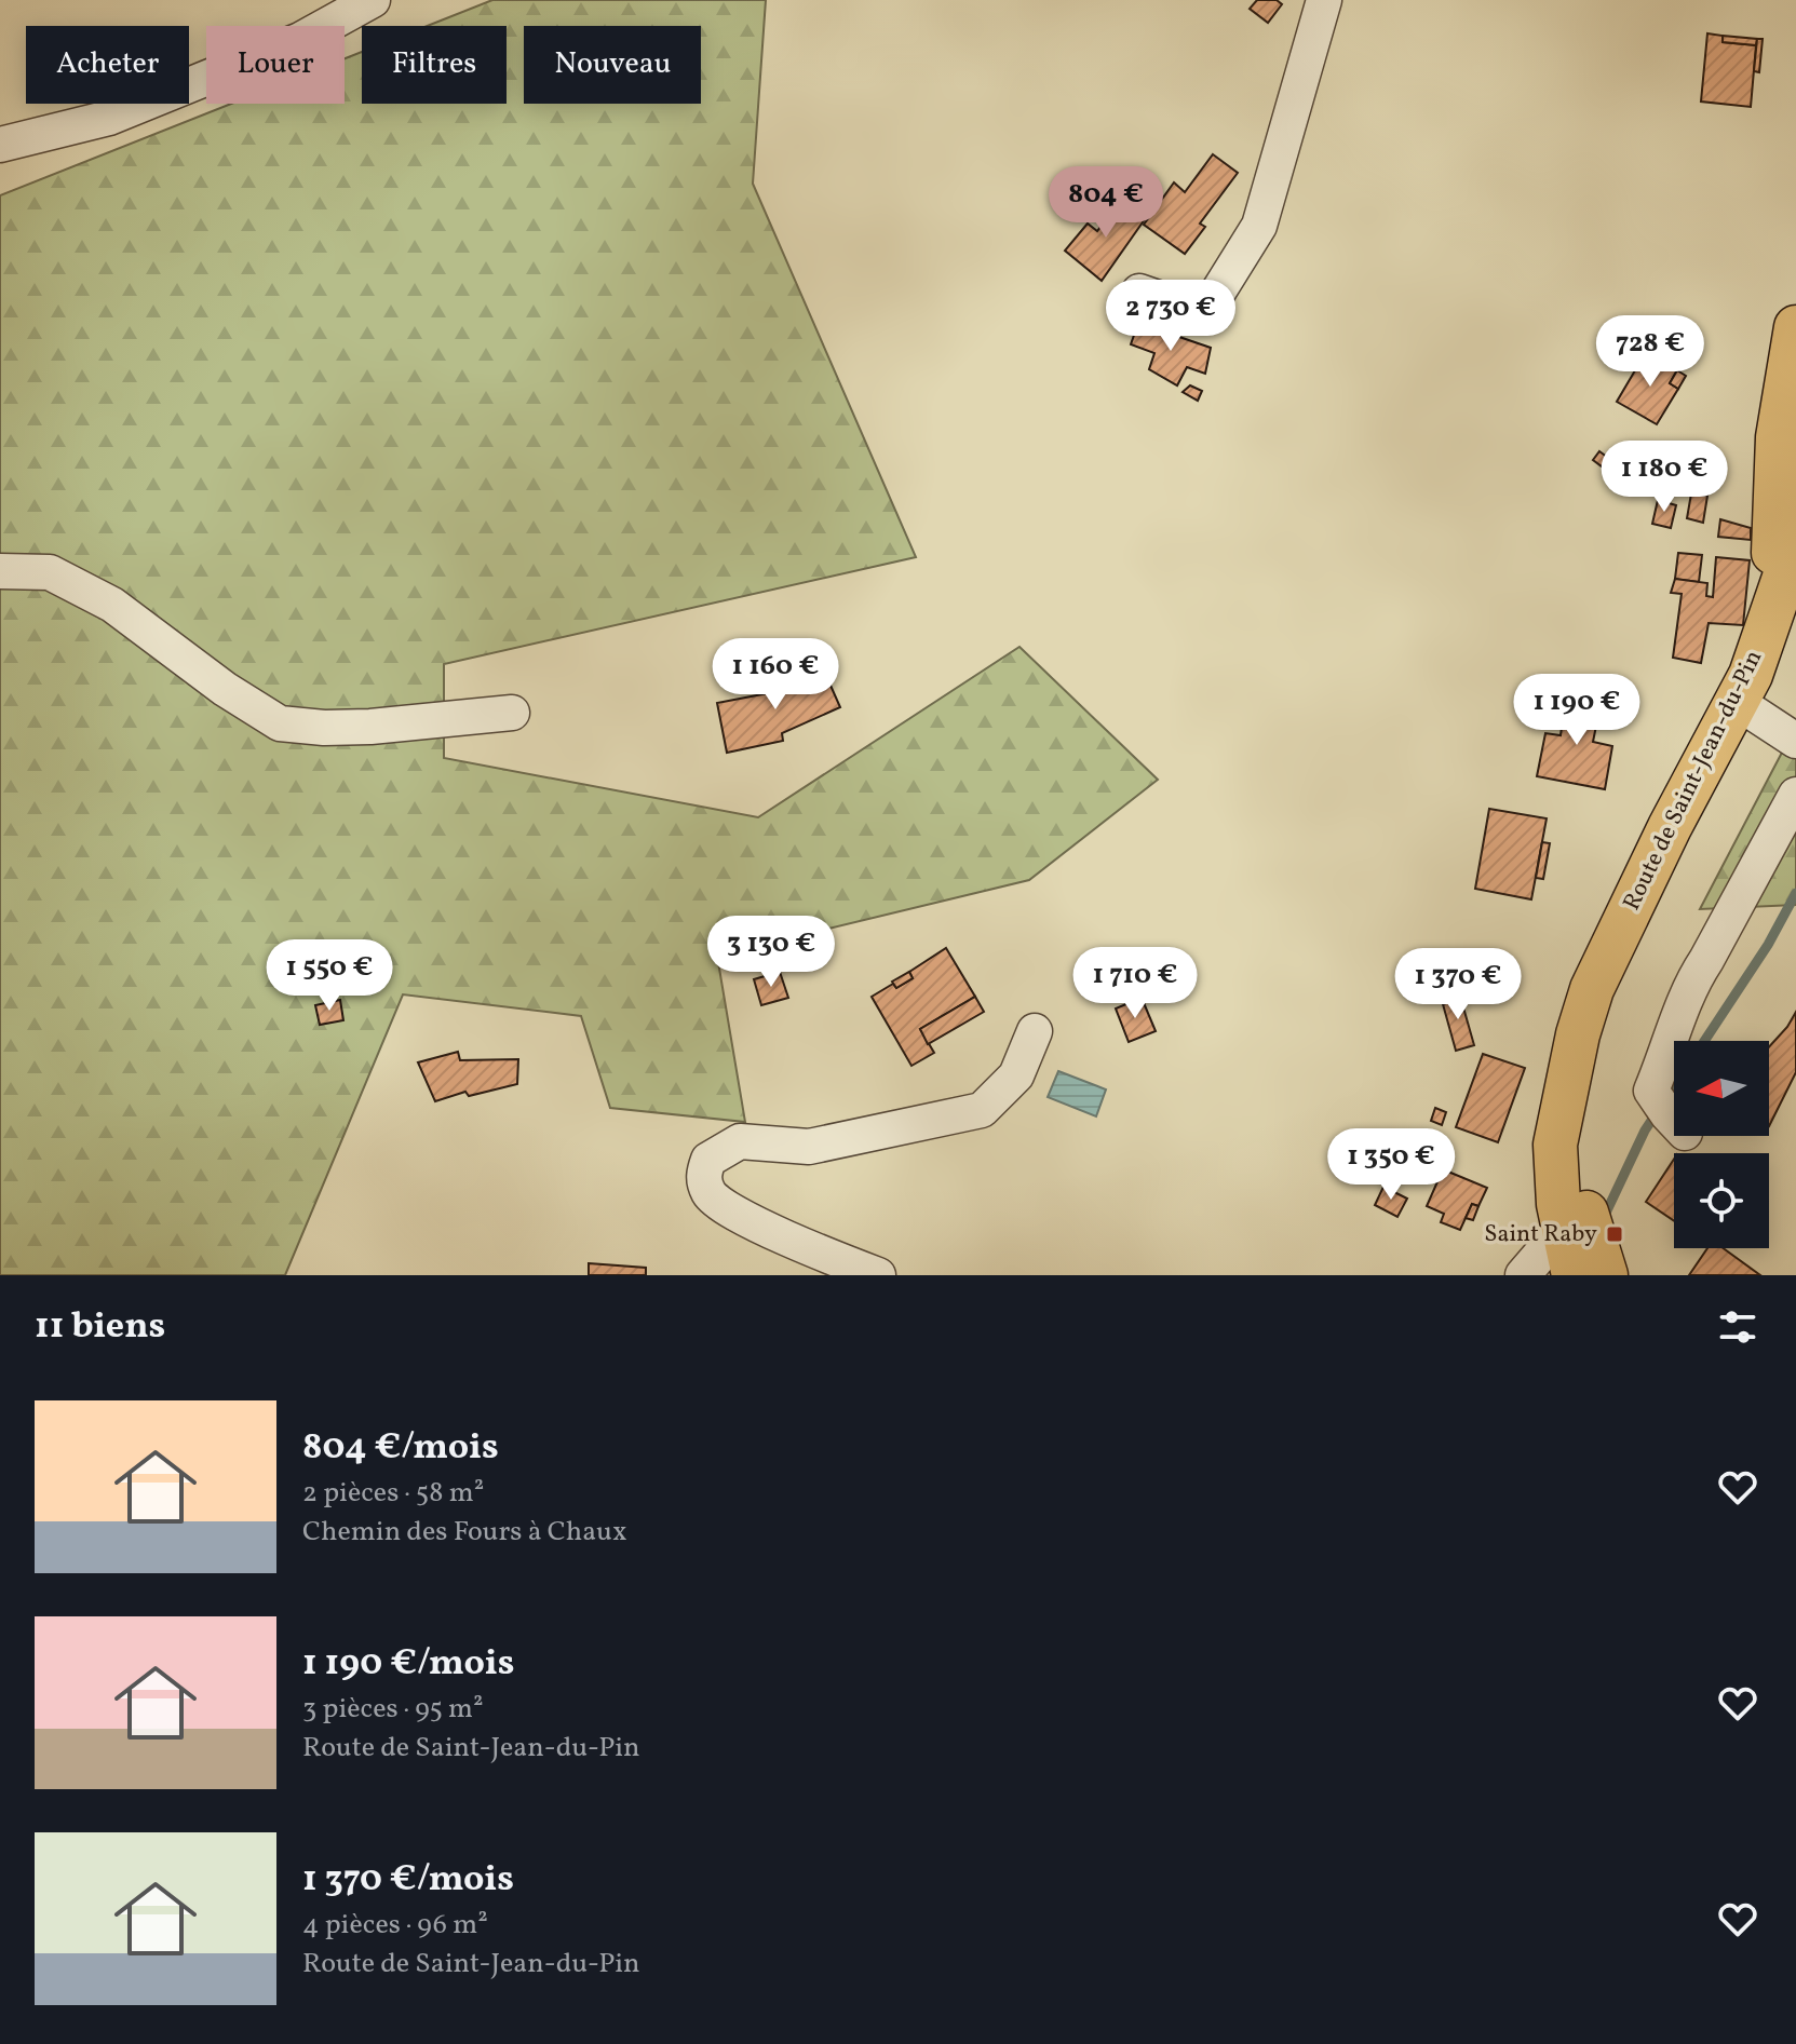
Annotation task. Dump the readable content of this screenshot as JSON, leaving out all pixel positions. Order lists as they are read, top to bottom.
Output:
{
  "streets": {
    "main road": ["Route de Saint-Jean-du-Pin"]
  },
  "places": {
    "transit": ["Saint Raby"]
  },
  "north": "left",
  "page": {
    "chip": [
      "Acheter",
      "Louer",
      "Filtres",
      "Nouveau"
    ],
    "price": [
      "804 €",
      "2 730 €",
      "728 €",
      "1 180 €",
      "1 160 €",
      "1 190 €",
      "3 130 €",
      "1 550 €",
      "1 710 €",
      "1 370 €",
      "1 350 €"
    ],
    "heading": "11 biens",
    "list": [
      {
        "name": "804 €/mois",
        "note": "2 pièces · 58 m² · Chemin des Fours à Chaux"
      },
      {
        "name": "1 190 €/mois",
        "note": "3 pièces · 95 m² · Route de Saint-Jean-du-Pin"
      },
      {
        "name": "1 370 €/mois",
        "note": "4 pièces · 96 m² · Route de Saint-Jean-du-Pin"
      }
    ]
  }
}
